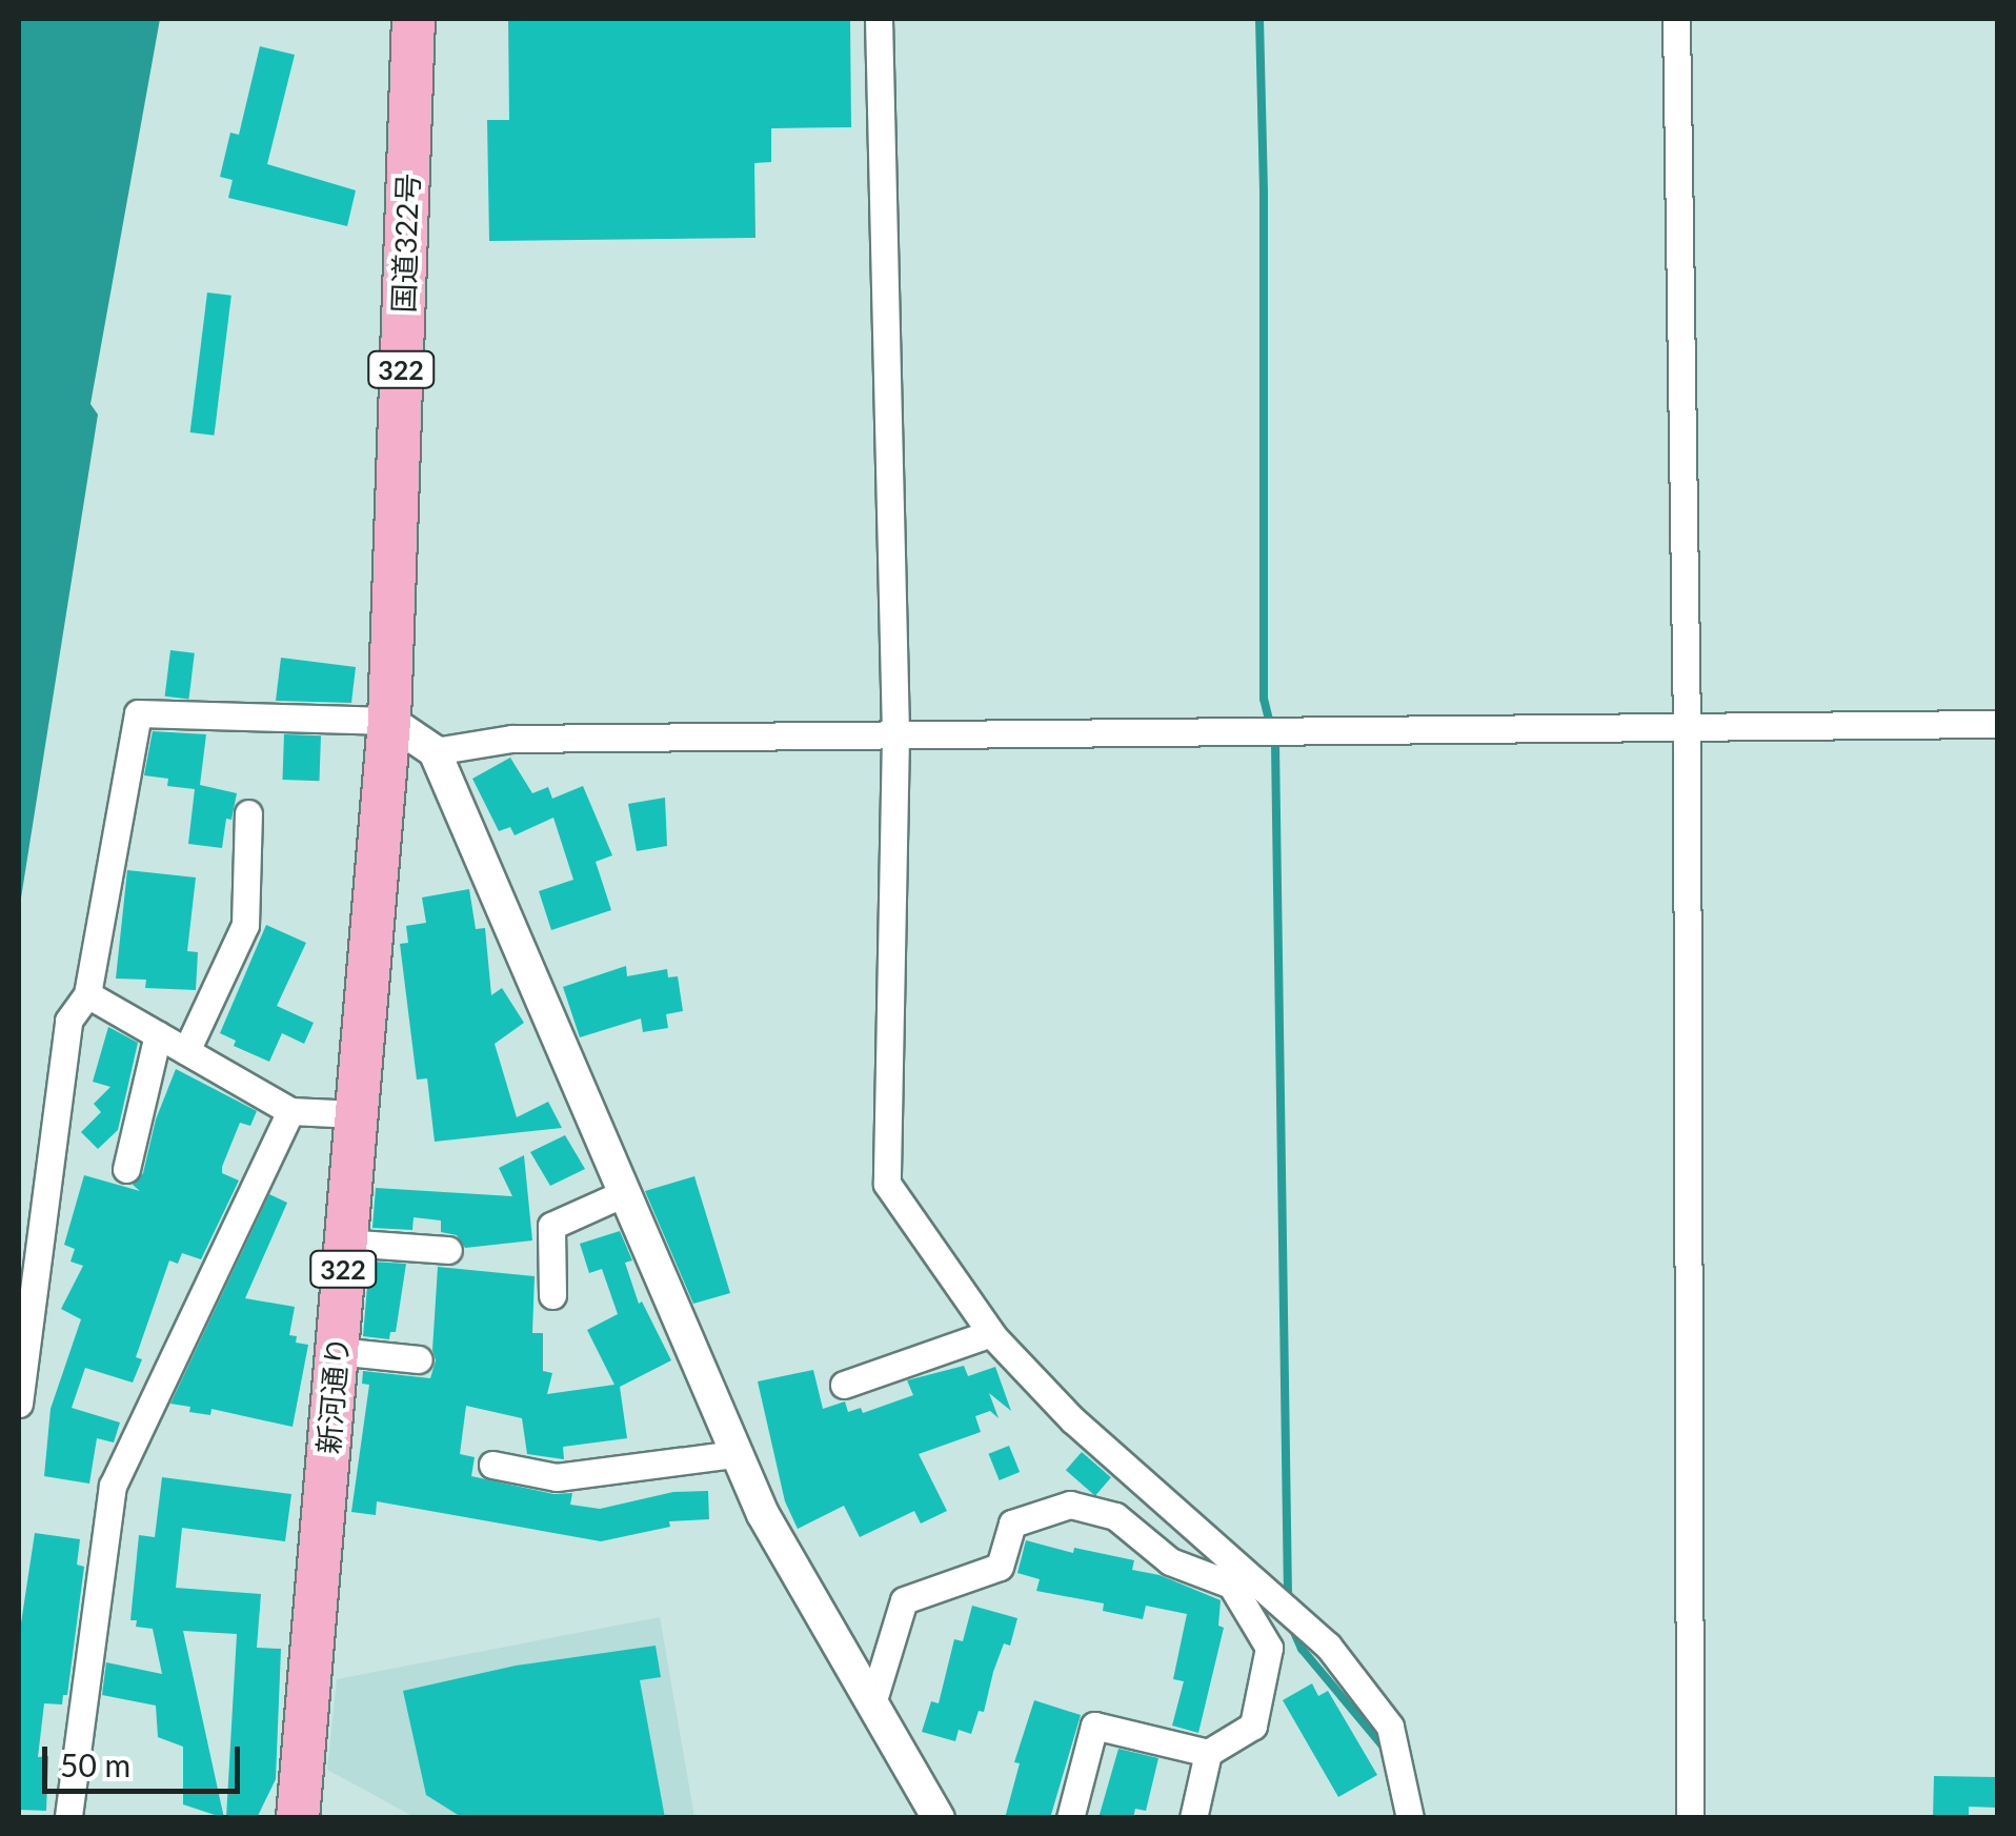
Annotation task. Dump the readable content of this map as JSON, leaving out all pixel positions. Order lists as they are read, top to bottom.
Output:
{
  "streets": {
    "highway": ["国道322号", "322", "新河通り"]
  },
  "crossings": [
    ["国道322号", "新河通り"]
  ],
  "scale_bar": "50 m"
}
